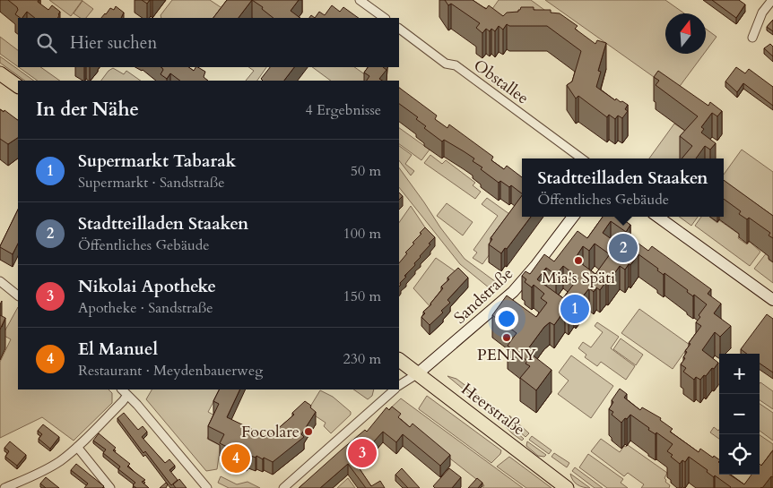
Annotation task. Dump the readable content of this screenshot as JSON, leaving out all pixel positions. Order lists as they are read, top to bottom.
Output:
{
  "streets": {
    "main road": ["Heerstraße"],
    "street": ["Obstallee", "Sandstraße"]
  },
  "crossings": [
    ["Sandstraße", "Heerstraße"]
  ],
  "places": ["Mia's Späti", "PENNY", "Focolare"],
  "north": "top",
  "page": {
    "search": "Hier suchen",
    "heading": ["In der Nähe", "4 Ergebnisse"],
    "list": [
      {
        "mark": "1",
        "name": "Supermarkt Tabarak",
        "note": "Supermarkt · Sandstraße",
        "value": "50 m"
      },
      {
        "mark": "2",
        "name": "Stadtteilladen Staaken",
        "note": "Öffentliches Gebäude",
        "value": "100 m"
      },
      {
        "mark": "3",
        "name": "Nikolai Apotheke",
        "note": "Apotheke · Sandstraße",
        "value": "150 m"
      },
      {
        "mark": "4",
        "name": "El Manuel",
        "note": "Restaurant · Meydenbauerweg",
        "value": "230 m"
      }
    ],
    "popup": ["Stadtteilladen Staaken", "Öffentliches Gebäude"],
    "pins": [
      "2",
      "1",
      "3",
      "4"
    ],
    "map_buttons": ["+", "−"]
  }
}
